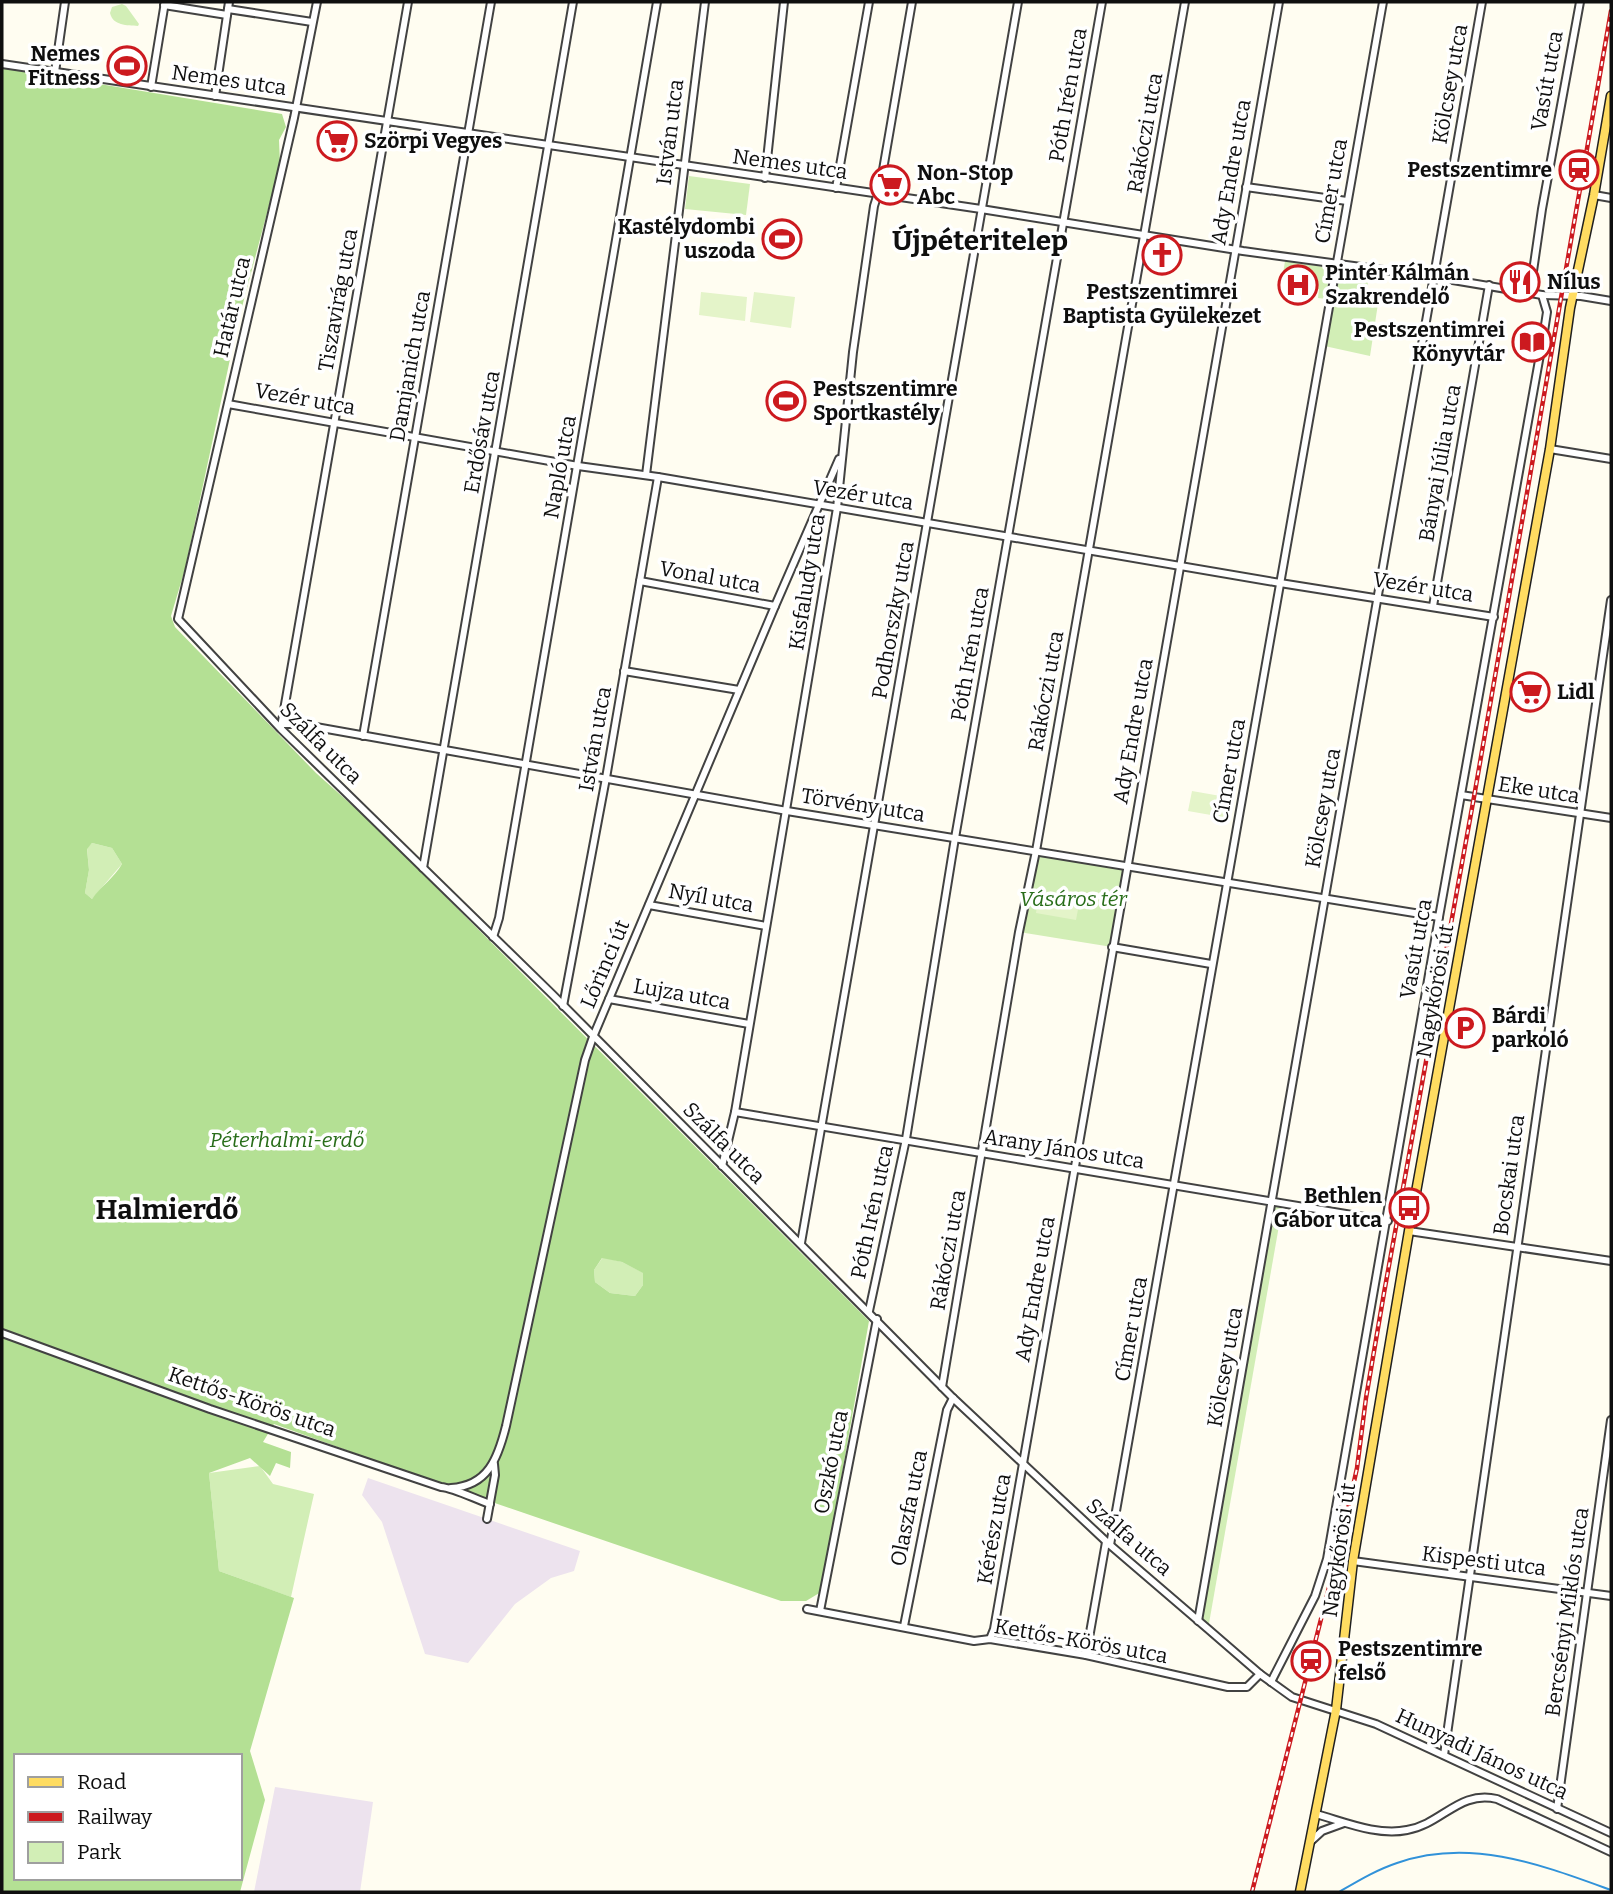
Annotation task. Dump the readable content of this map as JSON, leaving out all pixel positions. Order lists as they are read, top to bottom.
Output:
{
  "streets": {
    "main road": ["Nagykőrösi út"],
    "street": [
      "Nemes utca",
      "Vasút utca",
      "Kölcsey utca",
      "Póth Irén utca",
      "István utca",
      "Rákóczi utca",
      "Ady Endre utca",
      "Címer utca",
      "Tiszavirág utca",
      "Határ utca",
      "Damjanich utca",
      "Vezér utca",
      "Erdősáv utca",
      "Bányai Júlia utca",
      "Napló utca",
      "Vonal utca",
      "Kisfaludy utca",
      "Podhorszky utca",
      "Szálfa utca",
      "Eke utca",
      "Törvény utca",
      "Nyíl utca",
      "Lőrinci út",
      "Lujza utca",
      "Arany János utca",
      "Bocskai utca",
      "Kettős-Körös utca",
      "Oszkó utca",
      "Olaszfa utca",
      "Kérész utca",
      "Kispesti utca",
      "Bercsényi Miklós utca",
      "Hunyadi János utca"
    ]
  },
  "crossings": [
    ["Nemes utca", "Vasút utca"],
    ["Nemes utca", "Kölcsey utca"],
    ["Nemes utca", "Póth Irén utca"],
    ["Nemes utca", "István utca"],
    ["Nemes utca", "Rákóczi utca"],
    ["Nemes utca", "Ady Endre utca"],
    ["Nemes utca", "Címer utca"],
    ["Nemes utca", "Tiszavirág utca"],
    ["Nemes utca", "Határ utca"],
    ["Nemes utca", "Damjanich utca"],
    ["Nemes utca", "Erdősáv utca"],
    ["Nemes utca", "Bányai Júlia utca"],
    ["Nemes utca", "Napló utca"],
    ["Nemes utca", "Kisfaludy utca"],
    ["Nemes utca", "Podhorszky utca"],
    ["Nemes utca", "Nagykőrösi út"],
    ["Vasút utca", "Vezér utca"],
    ["Vasút utca", "Eke utca"],
    ["Vasút utca", "Törvény utca"],
    ["Vasút utca", "Arany János utca"],
    ["Kölcsey utca", "Vezér utca"],
    ["Kölcsey utca", "Szálfa utca"],
    ["Kölcsey utca", "Törvény utca"],
    ["Kölcsey utca", "Arany János utca"],
    ["Póth Irén utca", "Vezér utca"],
    ["Póth Irén utca", "Szálfa utca"],
    ["Póth Irén utca", "Törvény utca"],
    ["Póth Irén utca", "Arany János utca"],
    ["István utca", "Vezér utca"],
    ["István utca", "Vonal utca"],
    ["István utca", "Szálfa utca"],
    ["István utca", "Törvény utca"],
    ["Rákóczi utca", "Vezér utca"],
    ["Rákóczi utca", "Szálfa utca"],
    ["Rákóczi utca", "Törvény utca"],
    ["Rákóczi utca", "Arany János utca"],
    ["Ady Endre utca", "Vezér utca"],
    ["Ady Endre utca", "Szálfa utca"],
    ["Ady Endre utca", "Törvény utca"],
    ["Ady Endre utca", "Arany János utca"],
    ["Ady Endre utca", "Kérész utca"],
    ["Címer utca", "Vezér utca"],
    ["Címer utca", "Szálfa utca"],
    ["Címer utca", "Törvény utca"],
    ["Címer utca", "Arany János utca"],
    ["Címer utca", "Kettős-Körös utca"],
    ["Tiszavirág utca", "Vezér utca"],
    ["Tiszavirág utca", "Szálfa utca"],
    ["Tiszavirág utca", "Törvény utca"],
    ["Határ utca", "Vezér utca"],
    ["Határ utca", "Szálfa utca"],
    ["Damjanich utca", "Vezér utca"],
    ["Damjanich utca", "Törvény utca"],
    ["Vezér utca", "Erdősáv utca"],
    ["Vezér utca", "Bányai Júlia utca"],
    ["Vezér utca", "Napló utca"],
    ["Vezér utca", "Kisfaludy utca"],
    ["Vezér utca", "Podhorszky utca"],
    ["Vezér utca", "Lőrinci út"],
    ["Erdősáv utca", "Szálfa utca"],
    ["Erdősáv utca", "Törvény utca"],
    ["Napló utca", "Szálfa utca"],
    ["Napló utca", "Törvény utca"],
    ["Vonal utca", "Lőrinci út"],
    ["Kisfaludy utca", "Szálfa utca"],
    ["Kisfaludy utca", "Törvény utca"],
    ["Kisfaludy utca", "Nyíl utca"],
    ["Kisfaludy utca", "Lőrinci út"],
    ["Kisfaludy utca", "Lujza utca"],
    ["Kisfaludy utca", "Arany János utca"],
    ["Podhorszky utca", "Szálfa utca"],
    ["Podhorszky utca", "Törvény utca"],
    ["Podhorszky utca", "Arany János utca"],
    ["Szálfa utca", "Törvény utca"],
    ["Szálfa utca", "Lőrinci út"],
    ["Szálfa utca", "Kettős-Körös utca"],
    ["Szálfa utca", "Oszkó utca"],
    ["Szálfa utca", "Olaszfa utca"],
    ["Szálfa utca", "Kérész utca"],
    ["Eke utca", "Nagykőrösi út"],
    ["Eke utca", "Bocskai utca"],
    ["Törvény utca", "Lőrinci út"],
    ["Nyíl utca", "Lőrinci út"],
    ["Lőrinci út", "Lujza utca"],
    ["Lőrinci út", "Kettős-Körös utca"],
    ["Nagykőrösi út", "Kispesti utca"],
    ["Nagykőrösi út", "Hunyadi János utca"],
    ["Bocskai utca", "Kispesti utca"],
    ["Bocskai utca", "Hunyadi János utca"],
    ["Kettős-Körös utca", "Oszkó utca"],
    ["Kettős-Körös utca", "Olaszfa utca"],
    ["Kettős-Körös utca", "Kérész utca"],
    ["Kispesti utca", "Bercsényi Miklós utca"],
    ["Bercsényi Miklós utca", "Hunyadi János utca"]
  ],
  "districts": ["Újpéteritelep", "Halmierdő"],
  "parks": ["Vásáros tér", "Péterhalmi-erdő"],
  "places": {
    "sports": ["Nemes Fitness", "Kastélydombi uszoda", "Pestszentimre Sportkastély"],
    "supermarket": ["Szörpi Vegyes", "Non-Stop Abc", "Lidl"],
    "station": ["Pestszentimre", "Pestszentimre felső"],
    "church": ["Pestszentimrei Baptista Gyülekezet"],
    "restaurant": ["Nílus"],
    "hospital": ["Pintér Kálmán Szakrendelő"],
    "library": ["Pestszentimrei Könyvtár"],
    "parking": ["Bárdi parkoló"],
    "bus stop": ["Bethlen Gábor utca"]
  },
  "legend": ["Road", "Railway", "Park"]
}
